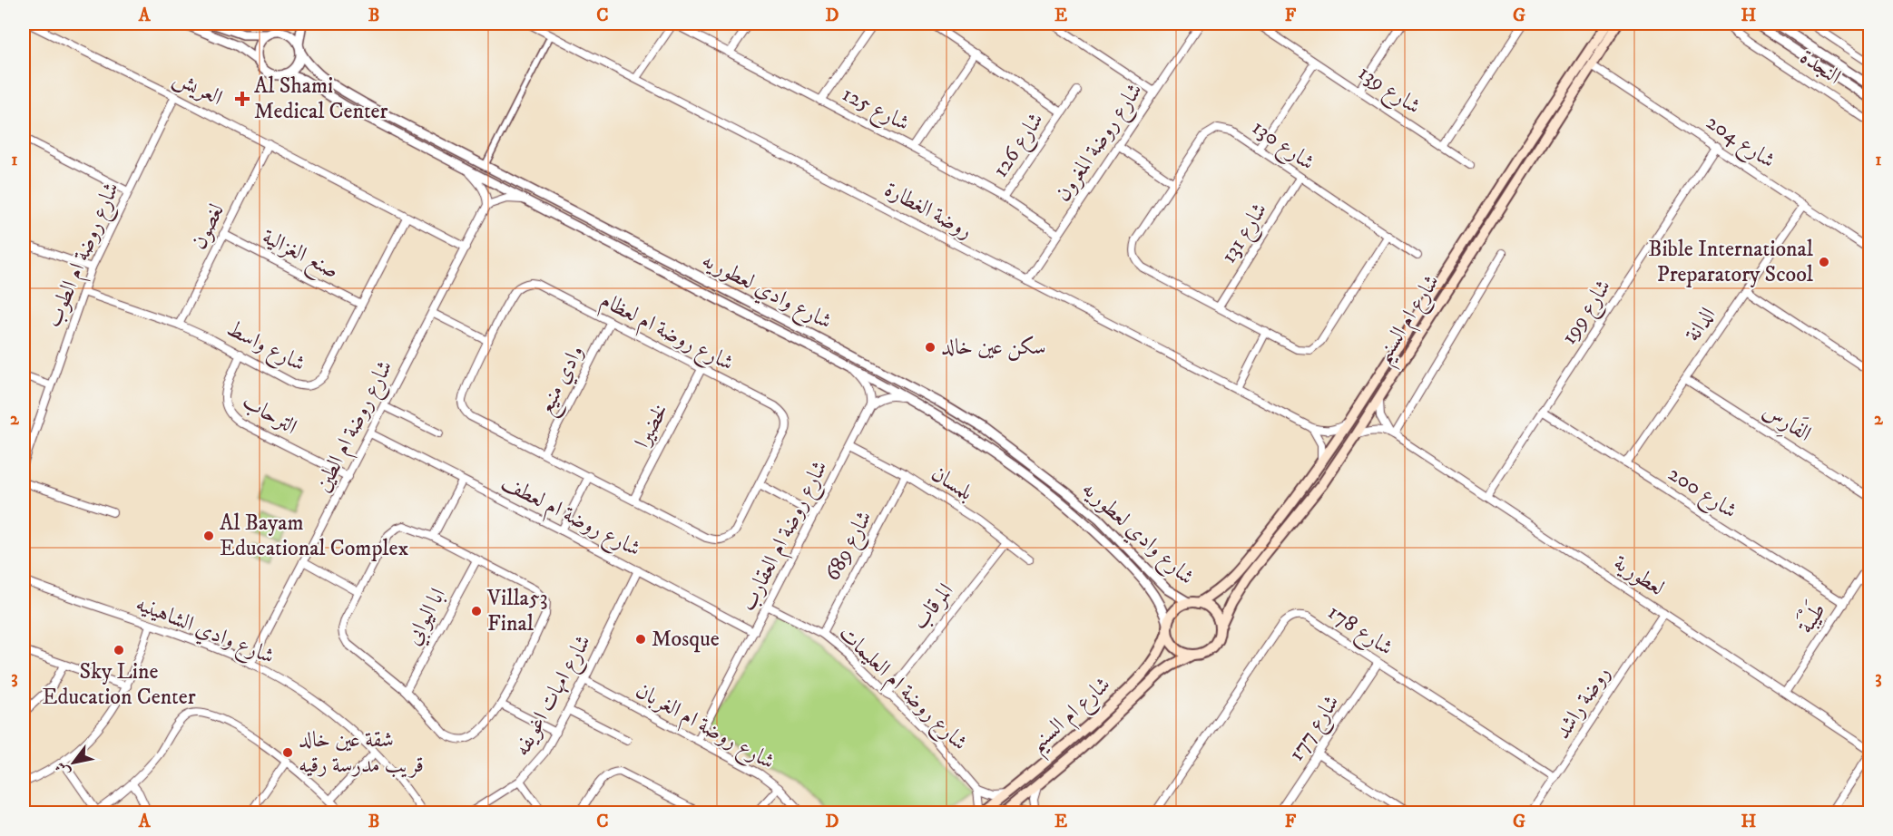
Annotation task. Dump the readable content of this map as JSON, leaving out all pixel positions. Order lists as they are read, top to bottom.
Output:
{
  "streets": {
    "main road": ["شارع ام السنيم"],
    "street": [
      "النجدة",
      "العريش",
      "شارع 139",
      "شارع 125",
      "شارع 204",
      "شارع روضة المغرون",
      "شارع 126",
      "شارع 130",
      "روضة الغطارة",
      "لغصون",
      "شارع 131",
      "صنع الغزالية",
      "شارع روضة ام الطوب",
      "شارع وادي لعطوريه",
      "شارع 199",
      "الدانة",
      "شارع روضة ام لعظام",
      "شارع واسط",
      "وادي منيع",
      "الترحاب",
      "الفَارِس",
      "شارع روضة ام الطين",
      "لخضيرا",
      "بلمسان",
      "شارع 200",
      "شارع روضة ام لعطف",
      "شارع روضة ام العقارب",
      "شارع 689",
      "لعطورية",
      "المرقاب",
      "ابا اليوابي",
      "طَيْبَة",
      "شارع وادي الشاهينيه",
      "شارع 178",
      "شارع روضة ام العليمات",
      "شارع امهات اغويفه",
      "روضة راشد",
      "شارع روضة ام الغربان",
      "شارع 177"
    ]
  },
  "crossings": [
    ["العريش", "لغصون"],
    ["العريش", "شارع روضة ام الطوب"],
    ["العريش", "شارع واسط"],
    ["العريش", "شارع روضة ام الطين"],
    ["شارع 125", "شارع روضة المغرون"],
    ["شارع 125", "شارع 126"],
    ["شارع 204", "شارع 199"],
    ["شارع 204", "شارع ام السنيم"],
    ["شارع 204", "الدانة"],
    ["شارع روضة المغرون", "روضة الغطارة"],
    ["شارع 130", "شارع 131"],
    ["روضة الغطارة", "شارع ام السنيم"],
    ["لغصون", "صنع الغزالية"],
    ["لغصون", "شارع واسط"],
    ["صنع الغزالية", "شارع واسط"],
    ["شارع روضة ام الطوب", "شارع واسط"],
    ["شارع وادي لعطوريه", "شارع ام السنيم"],
    ["شارع 199", "شارع 200"],
    ["شارع 199", "لعطورية"],
    ["الدانة", "الفَارِس"],
    ["الدانة", "شارع 200"],
    ["شارع روضة ام لعظام", "وادي منيع"],
    ["شارع روضة ام لعظام", "لخضيرا"],
    ["شارع واسط", "الترحاب"],
    ["الترحاب", "شارع روضة ام الطين"],
    ["شارع روضة ام الطين", "شارع روضة ام لعطف"],
    ["شارع روضة ام الطين", "شارع وادي الشاهينيه"],
    ["بلمسان", "شارع روضة ام العقارب"],
    ["بلمسان", "شارع 689"],
    ["بلمسان", "المرقاب"],
    ["شارع 200", "طَيْبَة"],
    ["شارع روضة ام لعطف", "شارع روضة ام العقارب"],
    ["شارع روضة ام لعطف", "شارع امهات اغويفه"],
    ["شارع روضة ام العقارب", "شارع روضة ام العليمات"],
    ["شارع روضة ام العقارب", "شارع روضة ام الغربان"],
    ["شارع 689", "شارع روضة ام العليمات"],
    ["لعطورية", "طَيْبَة"],
    ["لعطورية", "روضة راشد"],
    ["المرقاب", "شارع روضة ام العليمات"],
    ["شارع 178", "روضة راشد"],
    ["شارع 178", "شارع 177"],
    ["شارع امهات اغويفه", "شارع روضة ام الغربان"]
  ],
  "places": {
    "health": ["Al Shami Medical Center"],
    "other": [
      "Bible International Preparatory Scool",
      "سكن عين خالد",
      "Al Bayam Educational Complex",
      "Villa53 Final",
      "Mosque",
      "Sky Line Education Center",
      "شقة عين خالد قريب مدرسة رقيه"
    ]
  },
  "north": "bottom left",
  "grid": {
    "columns": [
      "A",
      "B",
      "C",
      "D",
      "E",
      "F",
      "G",
      "H"
    ],
    "rows": ["1", "2", "3"]
  }
}
